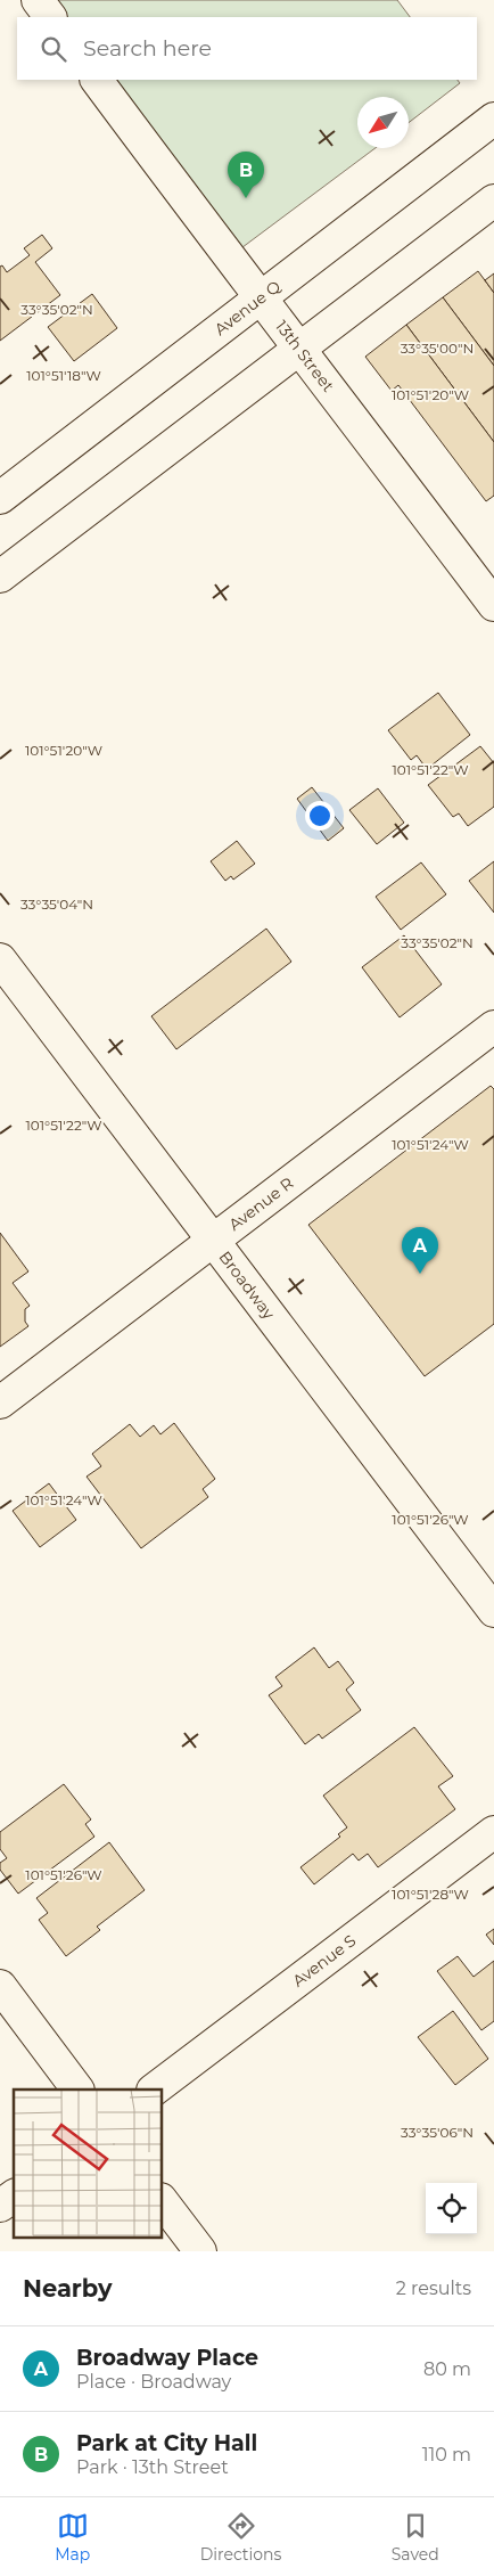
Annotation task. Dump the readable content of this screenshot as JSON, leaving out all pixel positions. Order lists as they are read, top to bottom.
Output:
{
  "streets": {
    "main road": [
      "Avenue Q",
      "13th Street",
      "Avenue R",
      "Broadway",
      "Avenue S"
    ]
  },
  "crossings": [
    ["Avenue Q", "13th Street"],
    ["Avenue R", "Broadway"]
  ],
  "north": "bottom left",
  "page": {
    "search": "Search here",
    "pins": ["B", "A"],
    "heading": ["Nearby", "2 results"],
    "list": [
      {
        "mark": "A",
        "name": "Broadway Place",
        "note": "Place · Broadway",
        "value": "80 m"
      },
      {
        "mark": "B",
        "name": "Park at City Hall",
        "note": "Park · 13th Street",
        "value": "110 m"
      }
    ],
    "nav": ["Map", "Directions", "Saved"]
  },
  "coordinates": [
    "33°35'02\"N",
    "33°35'00\"N",
    "101°51'18\"W",
    "101°51'20\"W",
    "101°51'22\"W",
    "33°35'04\"N",
    "101°51'24\"W",
    "101°51'26\"W",
    "101°51'28\"W",
    "33°35'06\"N"
  ]
}
